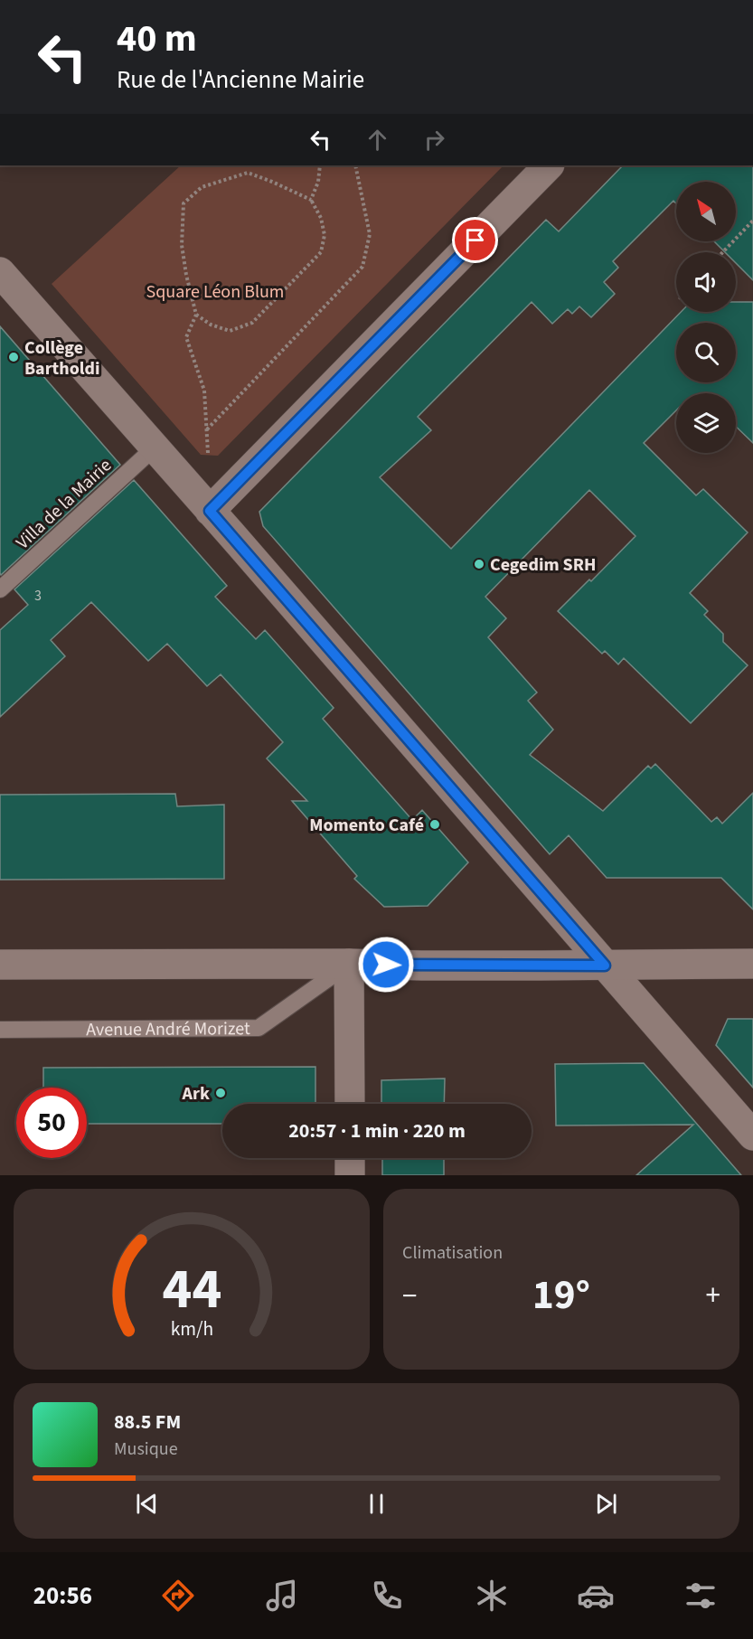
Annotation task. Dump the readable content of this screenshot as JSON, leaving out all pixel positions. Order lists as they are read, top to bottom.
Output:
{
  "streets": {
    "lane": ["Villa de la Mairie", "Avenue André Morizet"]
  },
  "parks": ["Square Léon Blum"],
  "places": [
    "Collège Bartholdi",
    "Cegedim SRH",
    "Momento Café",
    "Ark"
  ],
  "house_numbers": ["3"],
  "north": "top left",
  "page": {
    "turn": ["40 m", "Rue de l'Ancienne Mairie"],
    "limit": "50",
    "trip": "20:57 · 1 min · 220 m",
    "tile": "Climatisation",
    "heat": ["−", "19°", "+"],
    "song": ["88.5 FM", "Musique"],
    "tabs": "20:56",
    "gauge": ["44", "km/h"]
  }
}
